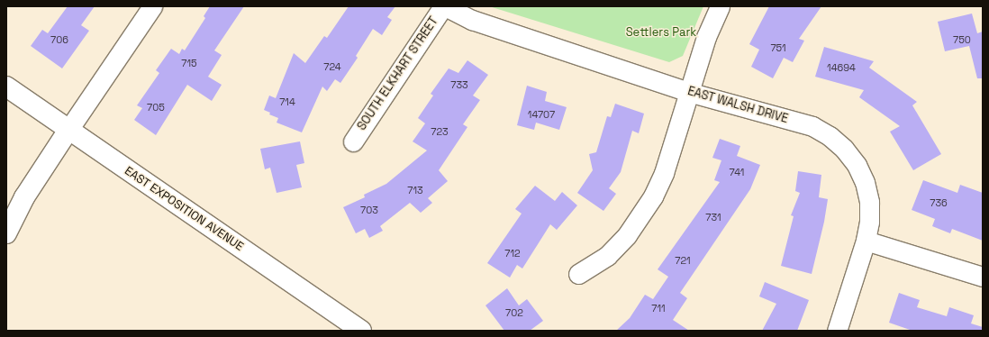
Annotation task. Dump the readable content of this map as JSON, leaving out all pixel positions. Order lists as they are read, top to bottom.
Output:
{
  "streets": {
    "street": ["SOUTH ELKHART STREET", "EAST WALSH DRIVE", "EAST EXPOSITION AVENUE"]
  },
  "crossings": [
    ["SOUTH ELKHART STREET", "EAST WALSH DRIVE"]
  ],
  "parks": ["Settlers Park"],
  "house_numbers": [
    "706",
    "750",
    "751",
    "715",
    "724",
    "14694",
    "733",
    "714",
    "705",
    "14707",
    "723",
    "741",
    "713",
    "736",
    "703",
    "731",
    "712",
    "721",
    "711",
    "702"
  ]
}
